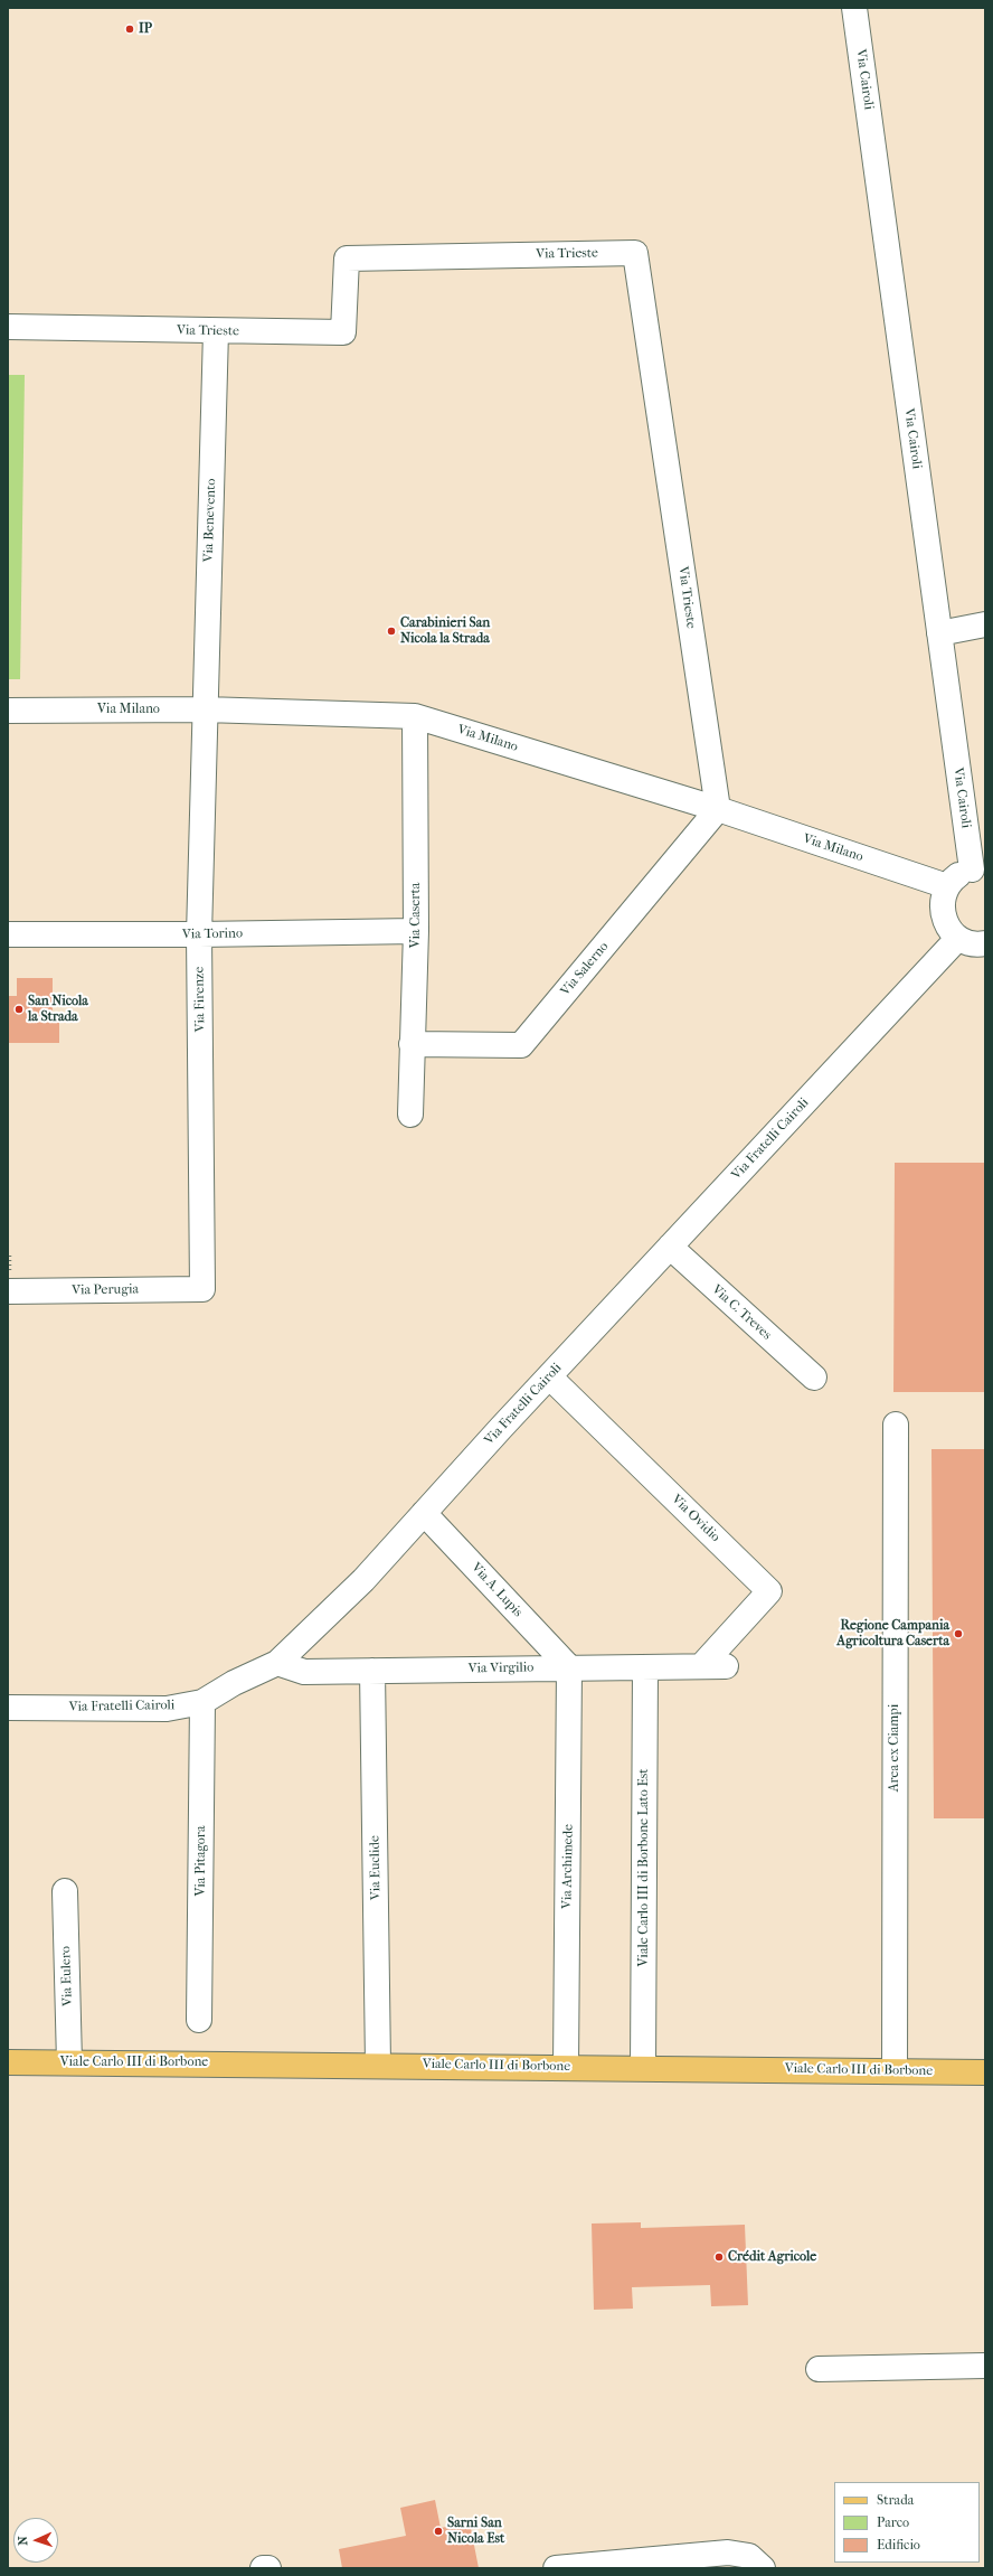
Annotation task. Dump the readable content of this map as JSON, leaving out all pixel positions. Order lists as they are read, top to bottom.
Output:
{
  "streets": {
    "main road": ["Viale Carlo III di Borbone"],
    "street": [
      "Via Cairoli",
      "Via Trieste",
      "Via Benevento",
      "Via Milano",
      "Via Caserta",
      "Via Torino",
      "Via Salerno",
      "Via Firenze",
      "Via Fratelli Cairoli",
      "Via Perugia",
      "Via C. Treves",
      "Via Ovidio",
      "Via A. Lupis",
      "Via Virgilio",
      "Area ex Ciampi",
      "Via Pitagora",
      "Via Archimede",
      "Via Euclide",
      "Viale Carlo III di Borbone Lato Est",
      "Via Eulero"
    ]
  },
  "crossings": [
    ["Via Trieste", "Via Benevento"],
    ["Via Trieste", "Via Milano"],
    ["Via Trieste", "Via Salerno"],
    ["Via Benevento", "Via Milano"],
    ["Via Benevento", "Via Firenze"],
    ["Via Milano", "Via Caserta"],
    ["Via Milano", "Via Salerno"],
    ["Via Milano", "Via Firenze"],
    ["Via Caserta", "Via Torino"],
    ["Via Caserta", "Via Salerno"],
    ["Via Torino", "Via Firenze"],
    ["Via Firenze", "Via Perugia"],
    ["Via Fratelli Cairoli", "Via C. Treves"],
    ["Via Fratelli Cairoli", "Via Ovidio"],
    ["Via Fratelli Cairoli", "Via A. Lupis"],
    ["Via Fratelli Cairoli", "Via Virgilio"],
    ["Via Fratelli Cairoli", "Via Pitagora"],
    ["Via Ovidio", "Via Virgilio"],
    ["Via A. Lupis", "Via Virgilio"],
    ["Via A. Lupis", "Via Archimede"],
    ["Via Virgilio", "Via Archimede"],
    ["Via Virgilio", "Via Euclide"],
    ["Via Virgilio", "Viale Carlo III di Borbone Lato Est"],
    ["Area ex Ciampi", "Viale Carlo III di Borbone"],
    ["Via Archimede", "Viale Carlo III di Borbone"],
    ["Via Euclide", "Viale Carlo III di Borbone"],
    ["Viale Carlo III di Borbone Lato Est", "Viale Carlo III di Borbone"],
    ["Via Eulero", "Viale Carlo III di Borbone"]
  ],
  "places": [
    "IP",
    "Carabinieri San Nicola la Strada",
    "San Nicola la Strada",
    "Regione Campania Agricoltura Caserta",
    "Crédit Agricole",
    "Sarni San Nicola Est"
  ],
  "legend": ["Strada", "Parco", "Edificio"],
  "north": "left"
}
